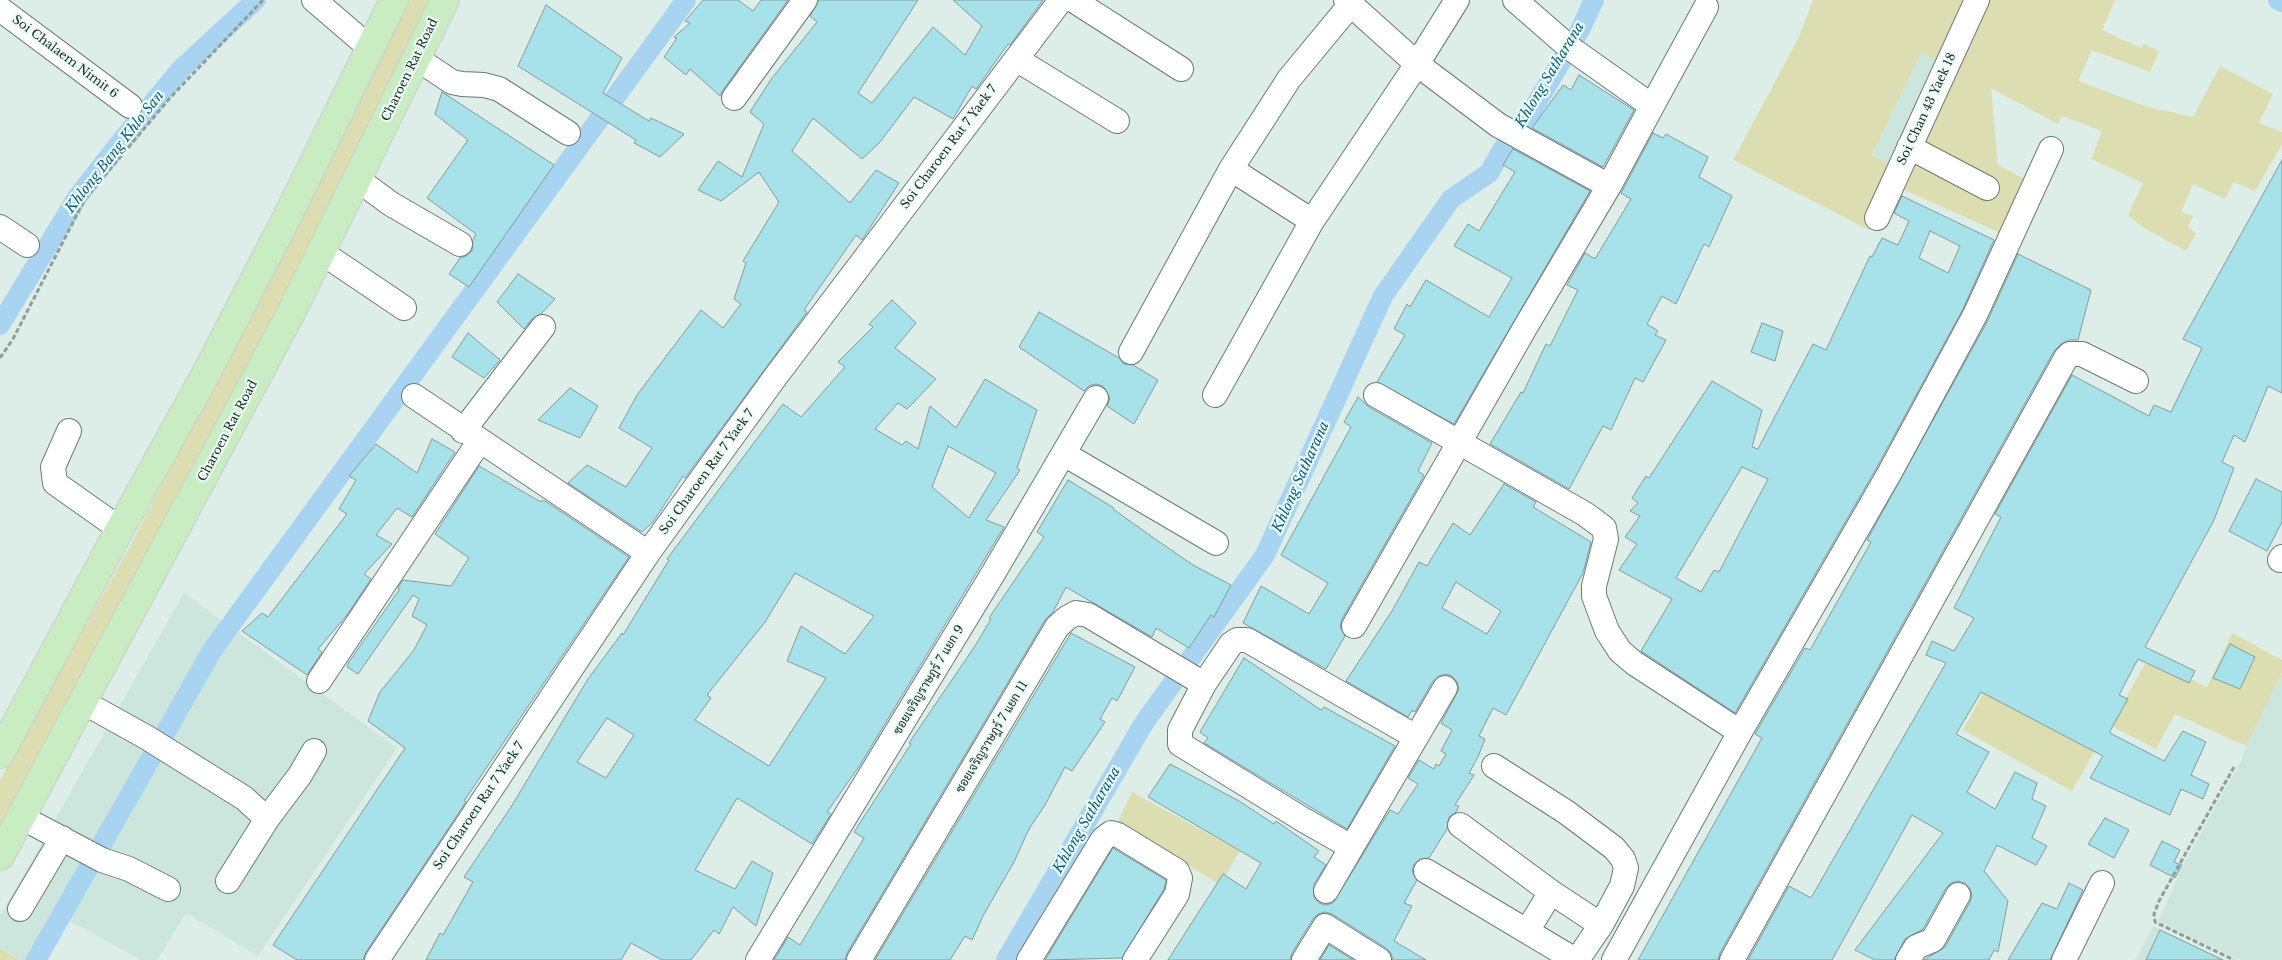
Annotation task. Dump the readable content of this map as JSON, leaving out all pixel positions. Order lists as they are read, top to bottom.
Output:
{
  "streets": {
    "main road": ["Charoen Rat Road"],
    "street": [
      "Soi Chalaem Nimit 6",
      "Soi Chan 43 Yaek 18",
      "Soi Charoen Rat 7 Yaek 7",
      "ซอยเจริญราษฎร์ 7 แยก 9",
      "ซอยเจริญราษฎร์ 7 แยก 11"
    ]
  },
  "water": ["Khlong Satharana", "Khlong Bang Khlo San"]
}
